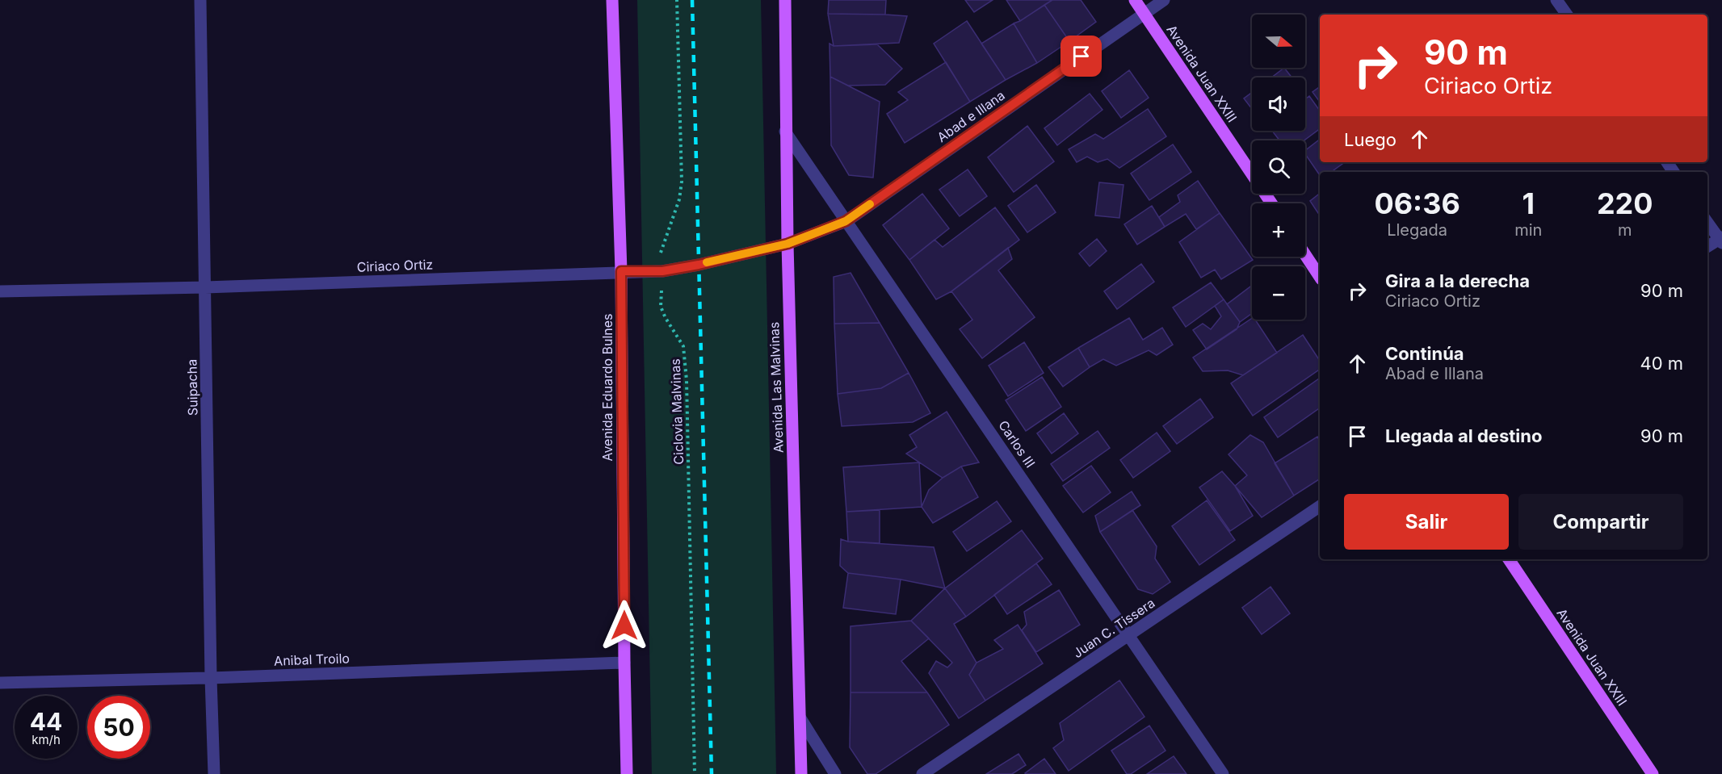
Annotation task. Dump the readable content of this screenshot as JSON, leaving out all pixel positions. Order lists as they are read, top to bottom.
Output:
{
  "streets": {
    "main road": ["Avenida Juan XXIII", "Avenida Eduardo Bulnes", "Avenida Las Malvinas"],
    "street": [
      "Abad e Illana",
      "Ciriaco Ortiz",
      "Suipacha",
      "Carlos III",
      "Juan C. Tissera",
      "Anibal Troilo"
    ],
    "path": ["Ciclovia Malvinas"]
  },
  "crossings": [
    ["Avenida Juan XXIII", "Abad e Illana"],
    ["Abad e Illana", "Ciriaco Ortiz"],
    ["Abad e Illana", "Avenida Las Malvinas"],
    ["Abad e Illana", "Carlos III"],
    ["Ciriaco Ortiz", "Suipacha"],
    ["Ciriaco Ortiz", "Avenida Eduardo Bulnes"],
    ["Ciriaco Ortiz", "Avenida Las Malvinas"],
    ["Ciriaco Ortiz", "Ciclovia Malvinas"],
    ["Suipacha", "Anibal Troilo"],
    ["Avenida Eduardo Bulnes", "Anibal Troilo"],
    ["Avenida Las Malvinas", "Carlos III"],
    ["Carlos III", "Juan C. Tissera"]
  ],
  "north": "right",
  "page": {
    "map_buttons": ["+", "−"],
    "turn": ["90 m", "Ciriaco Ortiz"],
    "then": "Luego",
    "eta": [
      "06:36",
      "Llegada",
      "1",
      "min",
      "220",
      "m"
    ],
    "list": [
      {
        "name": "Gira a la derecha",
        "note": "Ciriaco Ortiz",
        "value": "90 m"
      },
      {
        "name": "Continúa",
        "note": "Abad e Illana",
        "value": "40 m"
      },
      {
        "name": "Llegada al destino",
        "value": "90 m"
      }
    ],
    "buttons": ["Salir", "Compartir"],
    "speed": "44 km/h",
    "limit": "50"
  }
}
